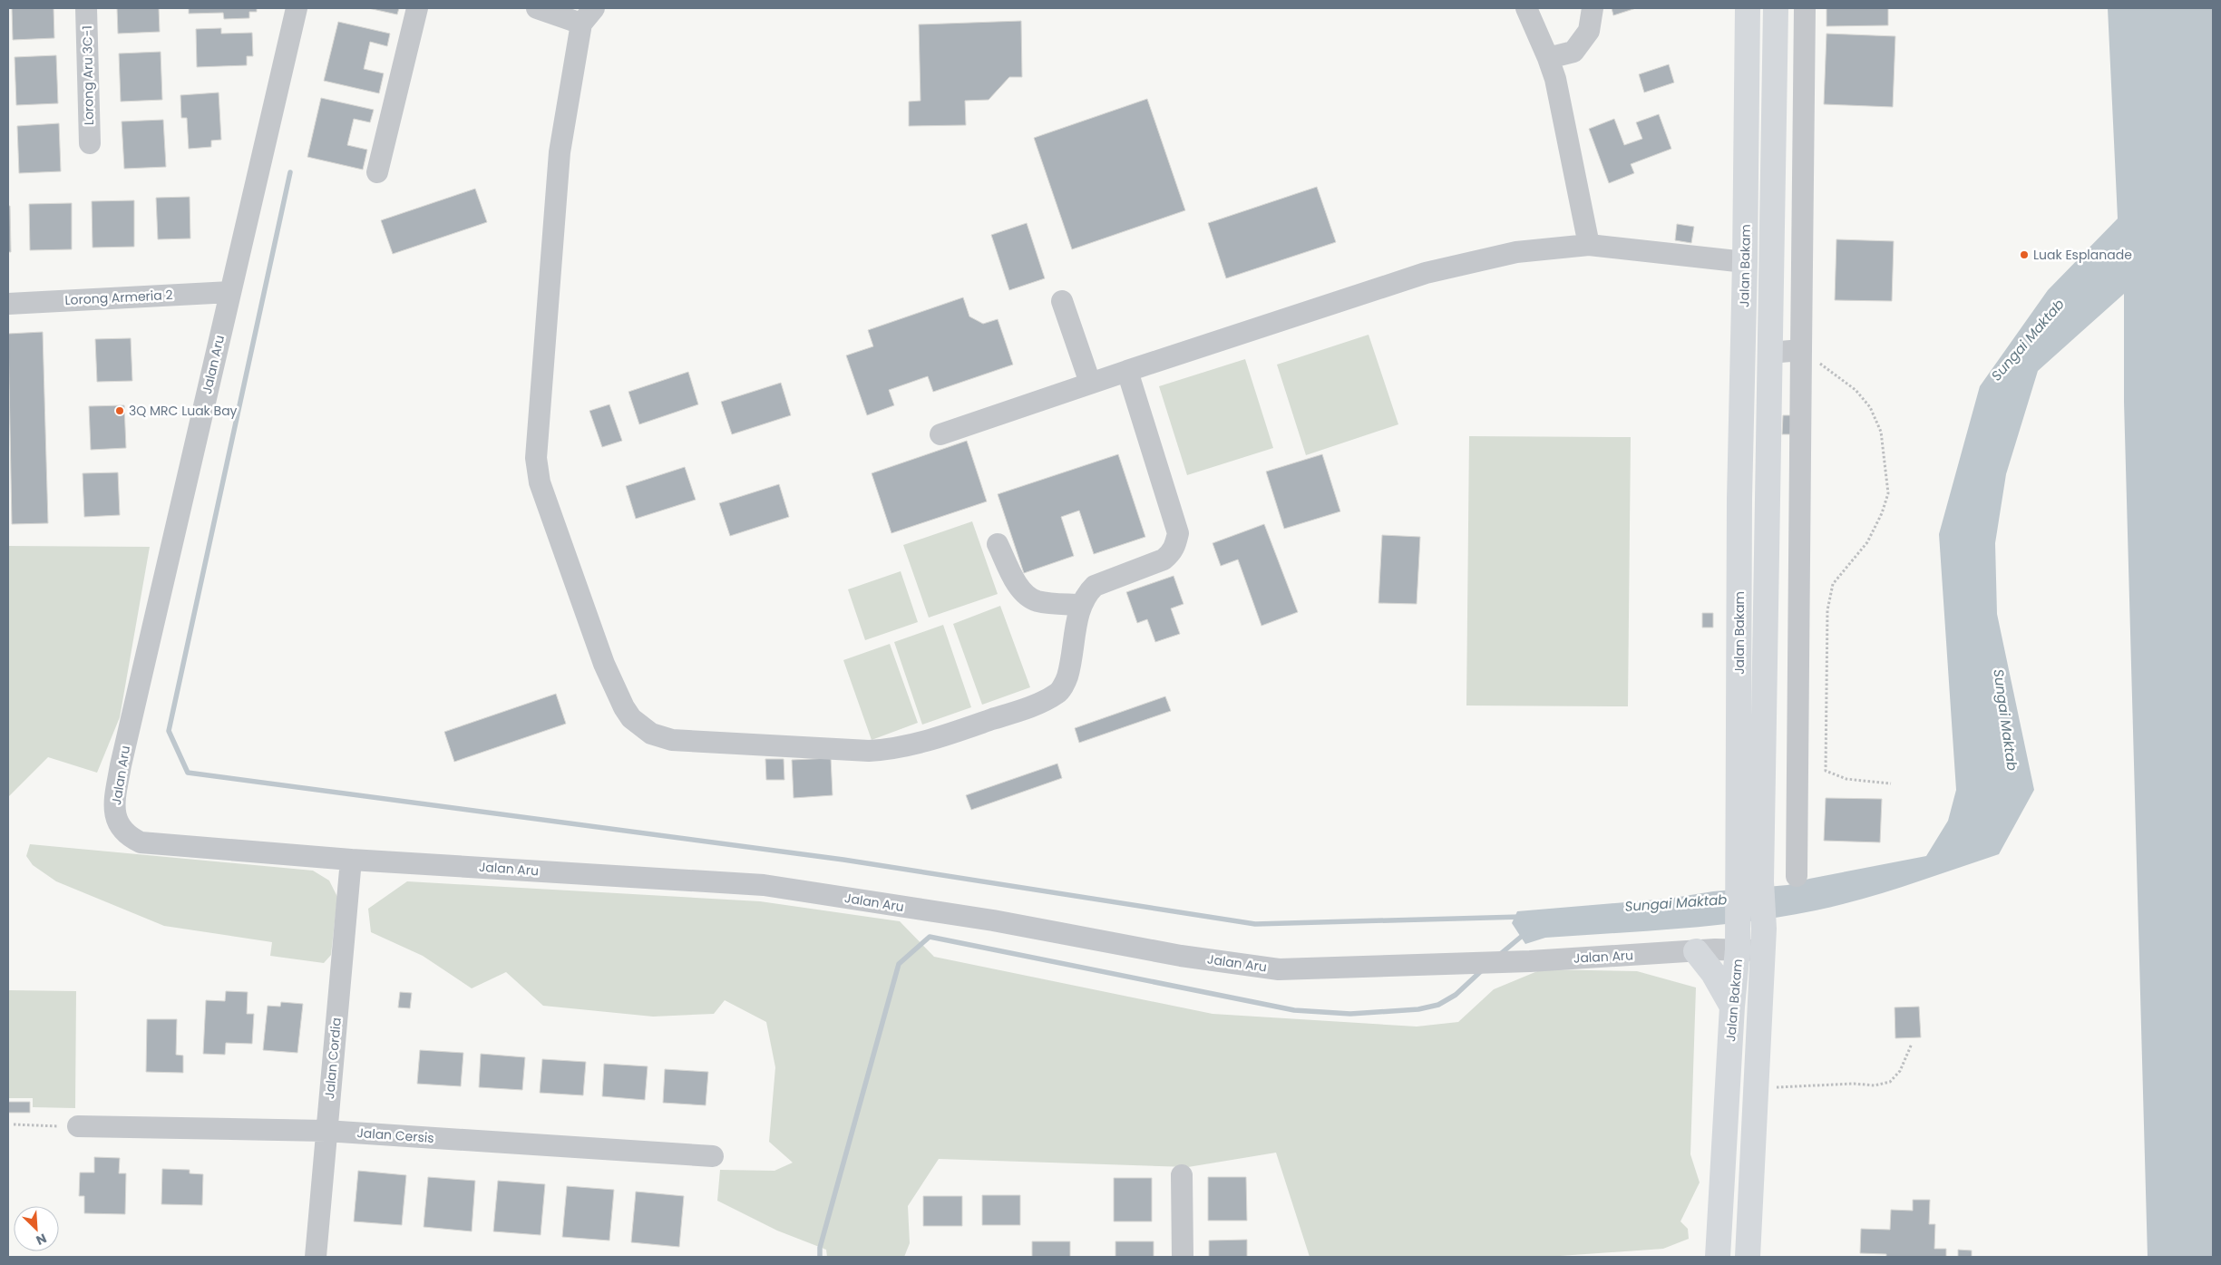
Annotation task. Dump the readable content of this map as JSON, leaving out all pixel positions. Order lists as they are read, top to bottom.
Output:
{
  "streets": {
    "main road": ["Jalan Bakam"],
    "street": [
      "Lorong Aru 3C-1",
      "Lorong Armeria 2",
      "Jalan Aru",
      "Jalan Cordia",
      "Jalan Cersis"
    ]
  },
  "crossings": [
    ["Jalan Bakam", "Jalan Aru"],
    ["Lorong Armeria 2", "Jalan Aru"],
    ["Jalan Aru", "Jalan Cordia"],
    ["Jalan Cordia", "Jalan Cersis"]
  ],
  "water": ["Sungai Maktab"],
  "places": ["Luak Esplanade", "3Q MRC Luak Bay"],
  "north": "bottom right"
}
